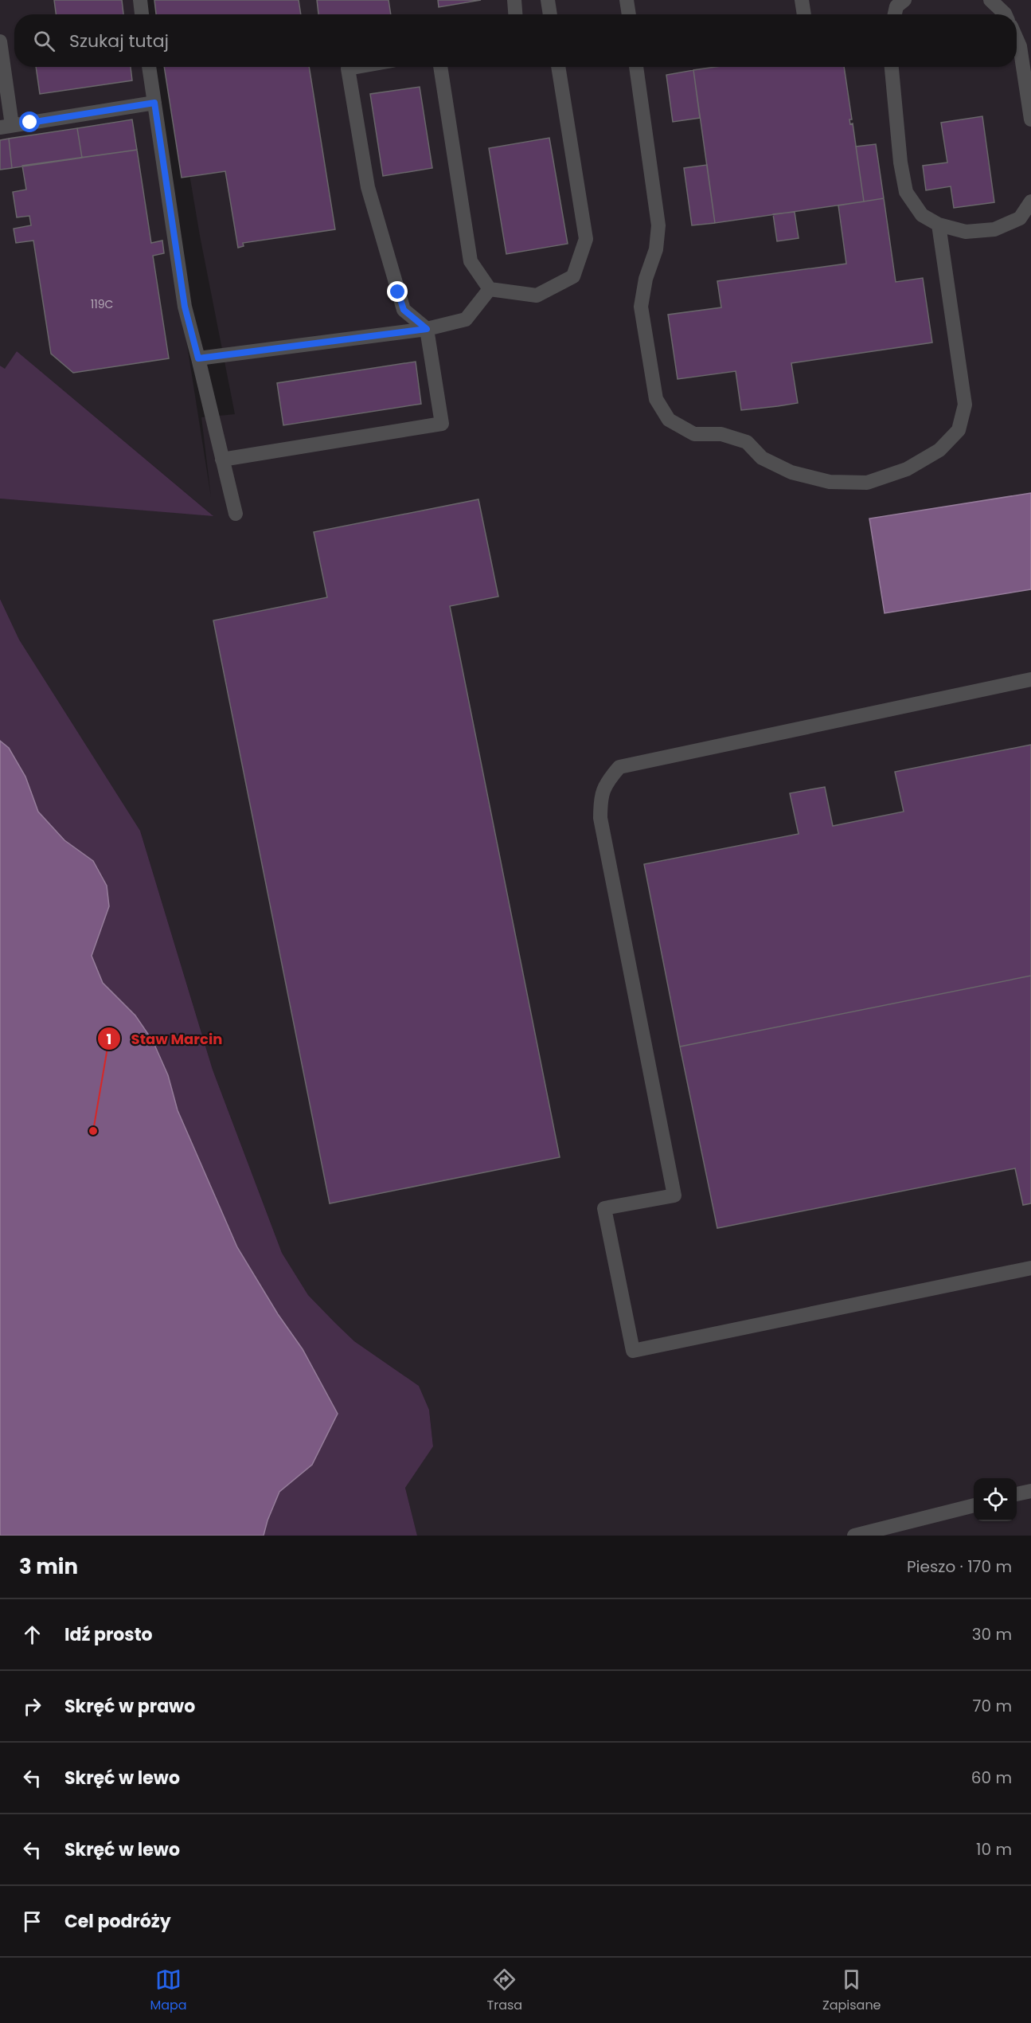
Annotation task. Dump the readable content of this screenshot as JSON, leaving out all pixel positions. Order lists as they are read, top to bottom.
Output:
{
  "places": ["Staw Marcin"],
  "house_numbers": ["119C"],
  "page": {
    "search": "Szukaj tutaj",
    "heading": ["3 min", "Pieszo · 170 m"],
    "list": [
      ["Idź prosto", "30 m"],
      ["Skręć w prawo", "70 m"],
      ["Skręć w lewo", "60 m"],
      ["Skręć w lewo", "10 m"],
      "Cel podróży"
    ],
    "nav": ["Mapa", "Trasa", "Zapisane"]
  }
}
